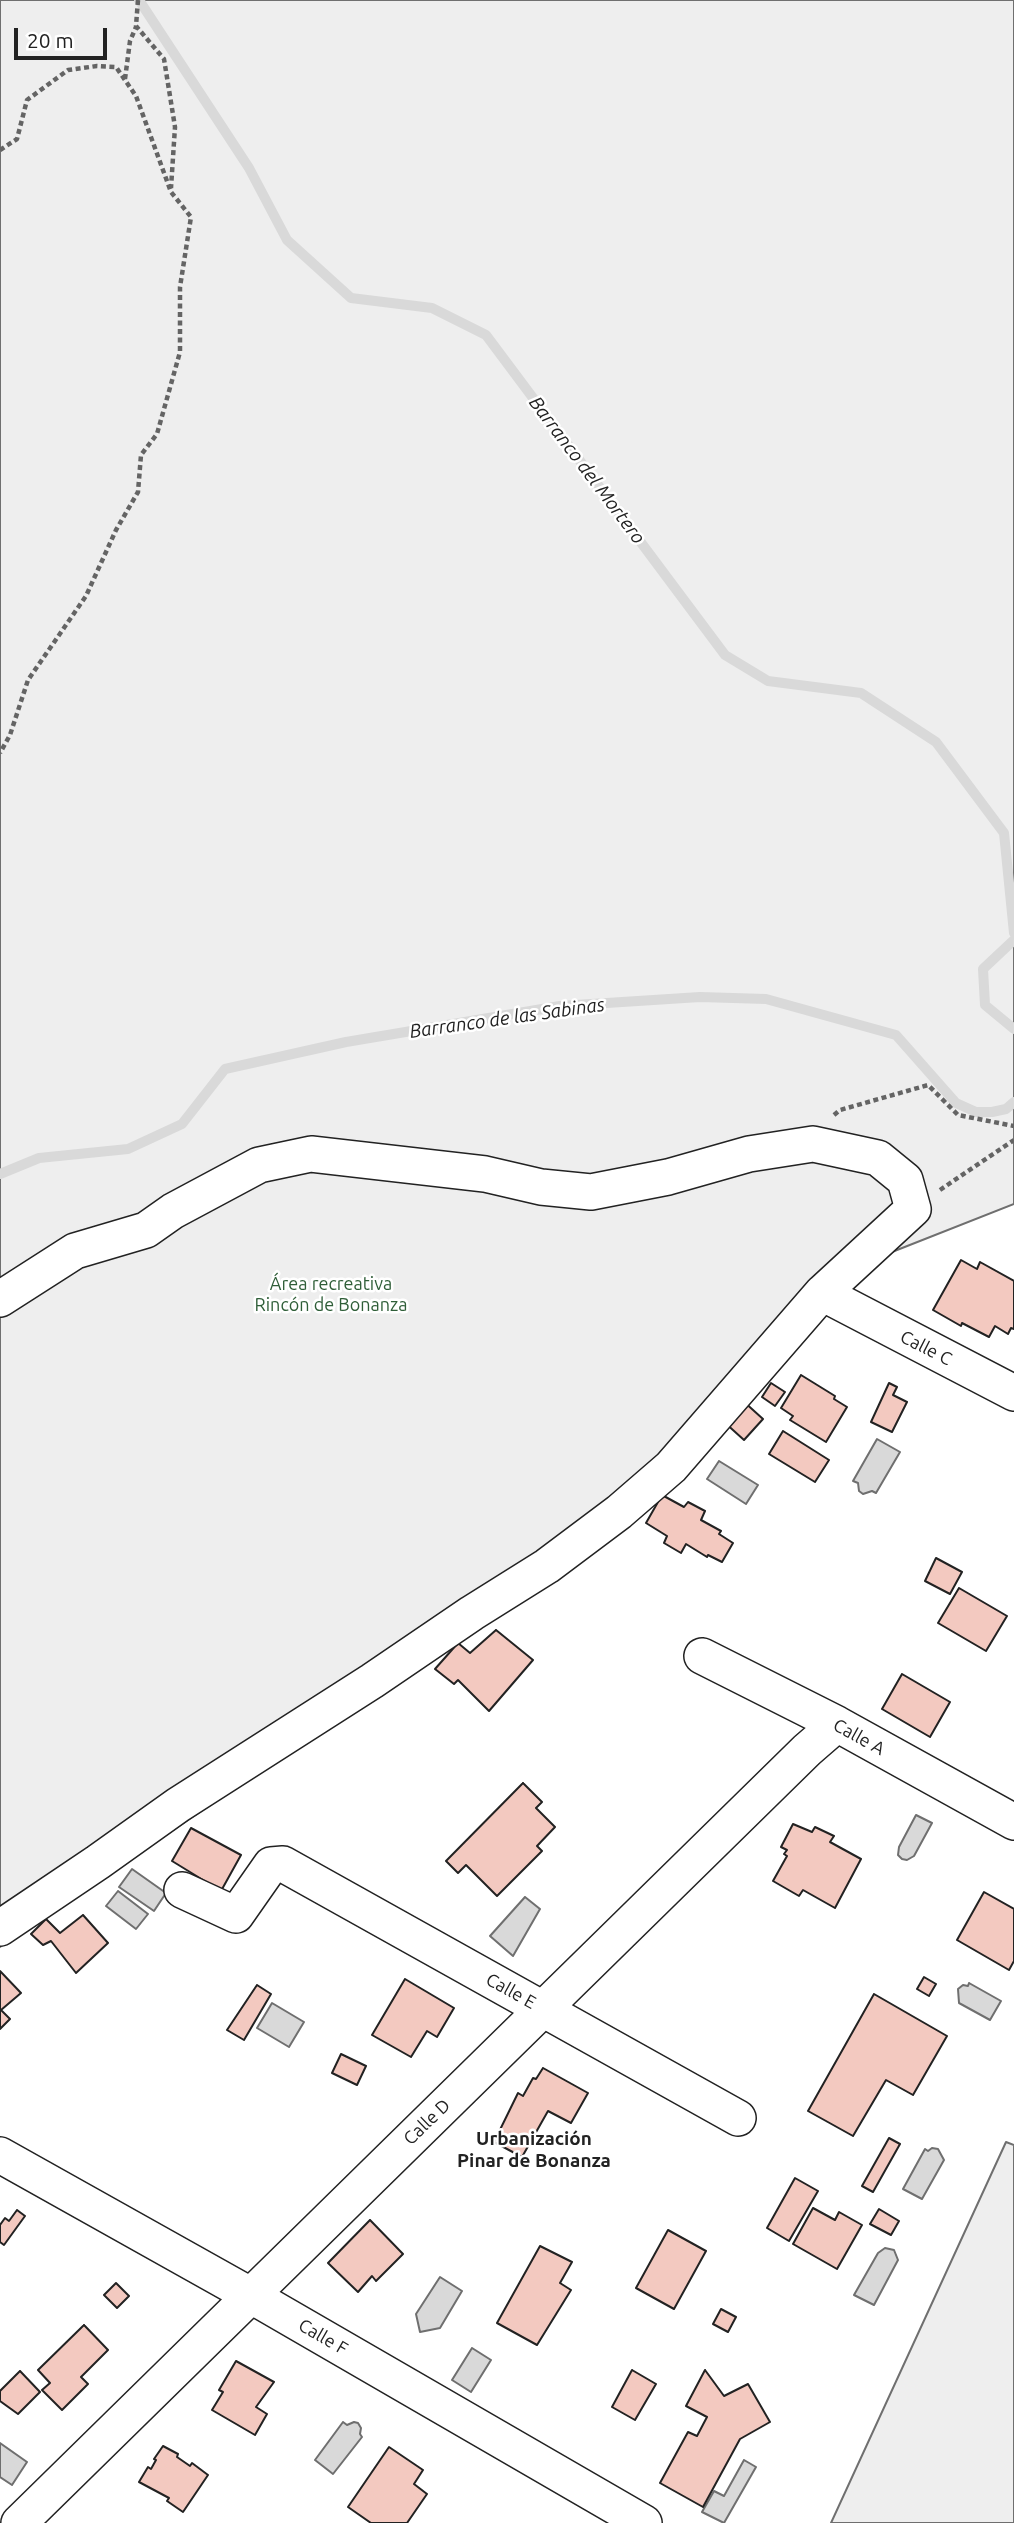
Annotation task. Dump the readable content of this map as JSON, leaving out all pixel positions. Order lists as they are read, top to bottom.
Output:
{
  "streets": {
    "street": [
      "Calle C",
      "Calle A",
      "Calle E",
      "Calle D",
      "Calle F"
    ]
  },
  "crossings": [
    ["Calle A", "Calle D"],
    ["Calle E", "Calle D"],
    ["Calle D", "Calle F"]
  ],
  "districts": ["Urbanización Pinar de Bonanza"],
  "water": ["Barranco del Mortero", "Barranco de las Sabinas"],
  "parks": ["Área recreativa Rincón de Bonanza"],
  "scale_bar": "20 m"
}
